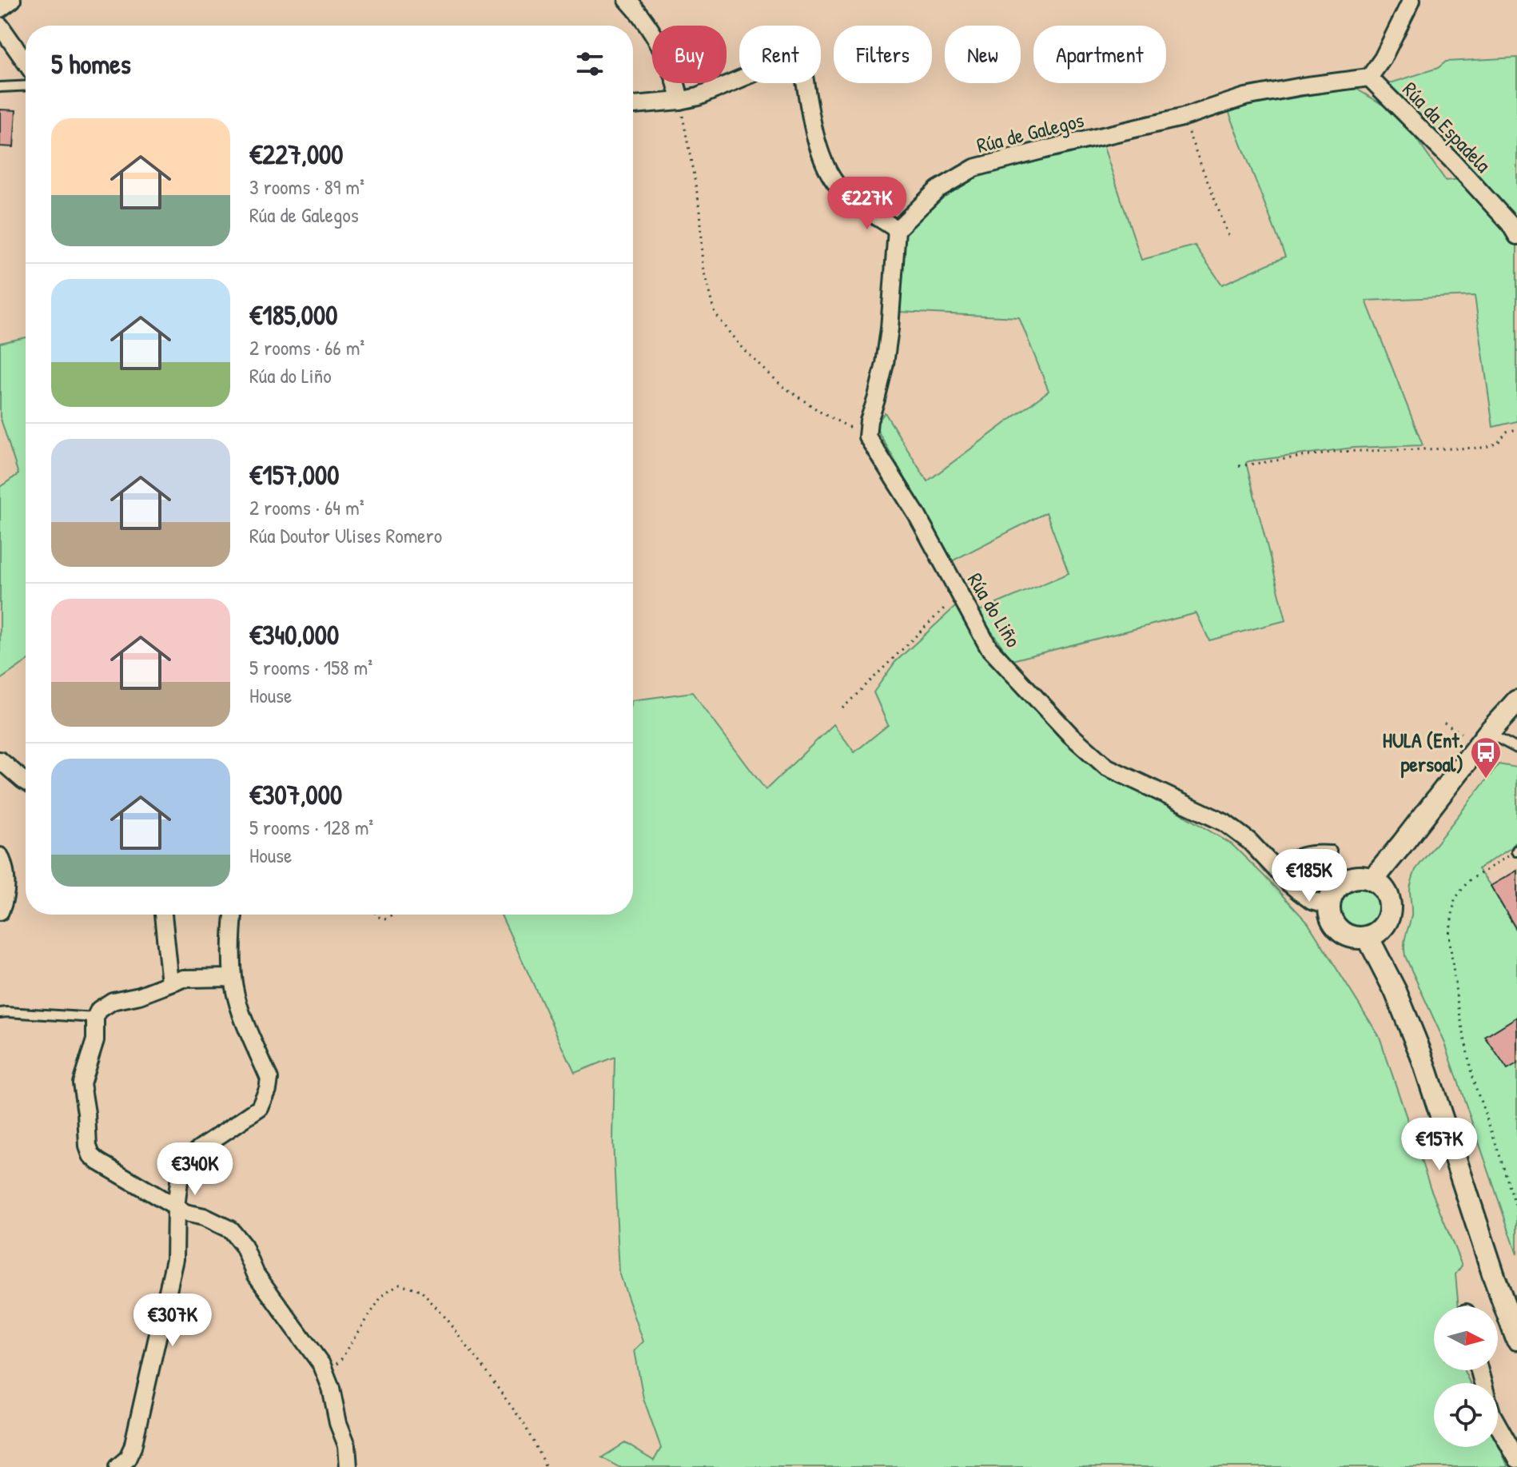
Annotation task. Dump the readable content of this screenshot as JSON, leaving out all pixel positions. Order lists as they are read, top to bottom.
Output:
{
  "streets": {
    "street": ["Rúa da Espadela", "Rúa de Galegos", "Rúa do Liño"]
  },
  "crossings": [
    ["Rúa da Espadela", "Rúa de Galegos"]
  ],
  "places": {
    "bus stop": ["HULA (Ent. persoal)"]
  },
  "north": "right",
  "page": {
    "chip": [
      "Buy",
      "Rent",
      "Filters",
      "New",
      "Apartment"
    ],
    "heading": "5 homes",
    "list": [
      {
        "name": "€227,000",
        "note": "3 rooms · 89 m² · Rúa de Galegos"
      },
      {
        "name": "€185,000",
        "note": "2 rooms · 66 m² · Rúa do Liño"
      },
      {
        "name": "€157,000",
        "note": "2 rooms · 64 m² · Rúa Doutor Ulises Romero"
      },
      {
        "name": "€340,000",
        "note": "5 rooms · 158 m² · House"
      },
      {
        "name": "€307,000",
        "note": "5 rooms · 128 m² · House"
      }
    ],
    "price": [
      "€227K",
      "€185K",
      "€157K",
      "€340K",
      "€307K"
    ]
  }
}
